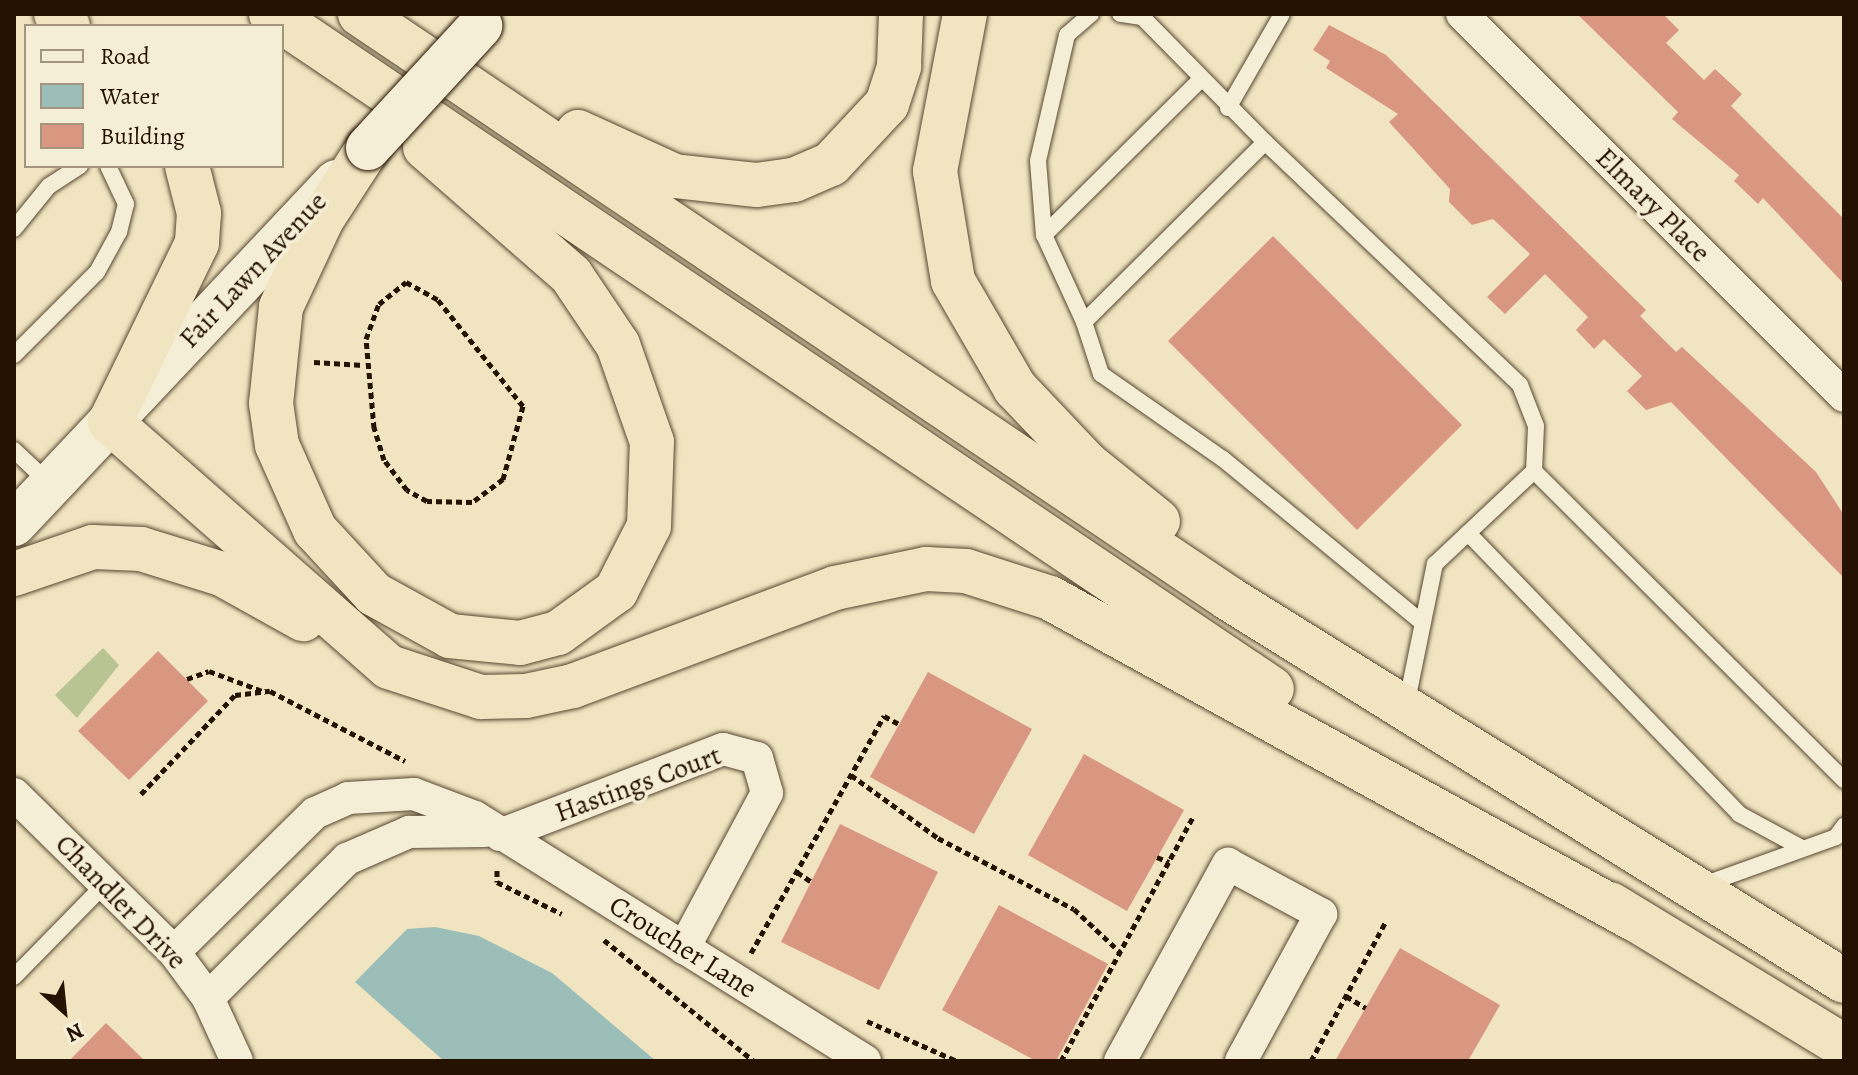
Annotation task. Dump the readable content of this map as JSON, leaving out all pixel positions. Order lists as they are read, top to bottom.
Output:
{
  "streets": {
    "main road": ["Fair Lawn Avenue"],
    "street": [
      "Elmary Place",
      "Hastings Court",
      "Chandler Drive",
      "Croucher Lane"
    ]
  },
  "crossings": [
    ["Hastings Court", "Croucher Lane"],
    ["Chandler Drive", "Croucher Lane"]
  ],
  "legend": ["Road", "Water", "Building"],
  "north": "bottom right"
}
